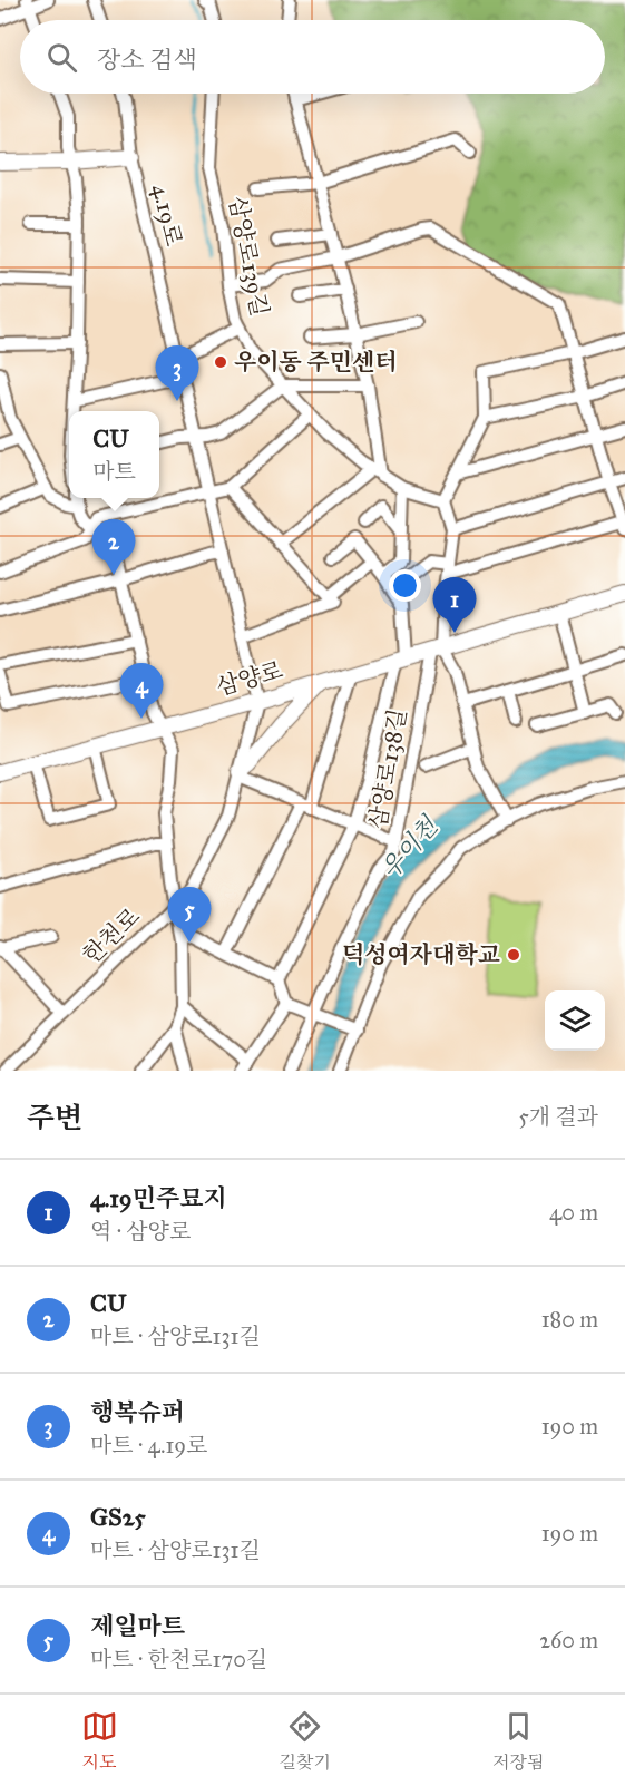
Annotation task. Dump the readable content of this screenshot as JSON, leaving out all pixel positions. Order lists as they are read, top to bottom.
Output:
{
  "streets": {
    "main road": ["삼양로"],
    "street": [
      "4.19로",
      "삼양로139길",
      "삼양로138길",
      "한천로"
    ]
  },
  "crossings": [
    ["4.19로", "삼양로"],
    ["4.19로", "한천로"],
    ["삼양로", "삼양로138길"],
    ["삼양로", "한천로"]
  ],
  "water": ["우이천"],
  "places": ["우이동 주민센터", "덕성여자대학교"],
  "page": {
    "search": "장소 검색",
    "pins": [
      "3",
      "2",
      "1",
      "4",
      "5"
    ],
    "popup": ["CU", "마트"],
    "heading": ["주변", "5개 결과"],
    "list": [
      {
        "mark": "1",
        "name": "4.19민주묘지",
        "note": "역 · 삼양로",
        "value": "40 m"
      },
      {
        "mark": "2",
        "name": "CU",
        "note": "마트 · 삼양로131길",
        "value": "180 m"
      },
      {
        "mark": "3",
        "name": "행복슈퍼",
        "note": "마트 · 4.19로",
        "value": "190 m"
      },
      {
        "mark": "4",
        "name": "GS25",
        "note": "마트 · 삼양로131길",
        "value": "190 m"
      },
      {
        "mark": "5",
        "name": "제일마트",
        "note": "마트 · 한천로170길",
        "value": "260 m"
      }
    ],
    "nav": ["지도", "길찾기", "저장됨"]
  }
}
